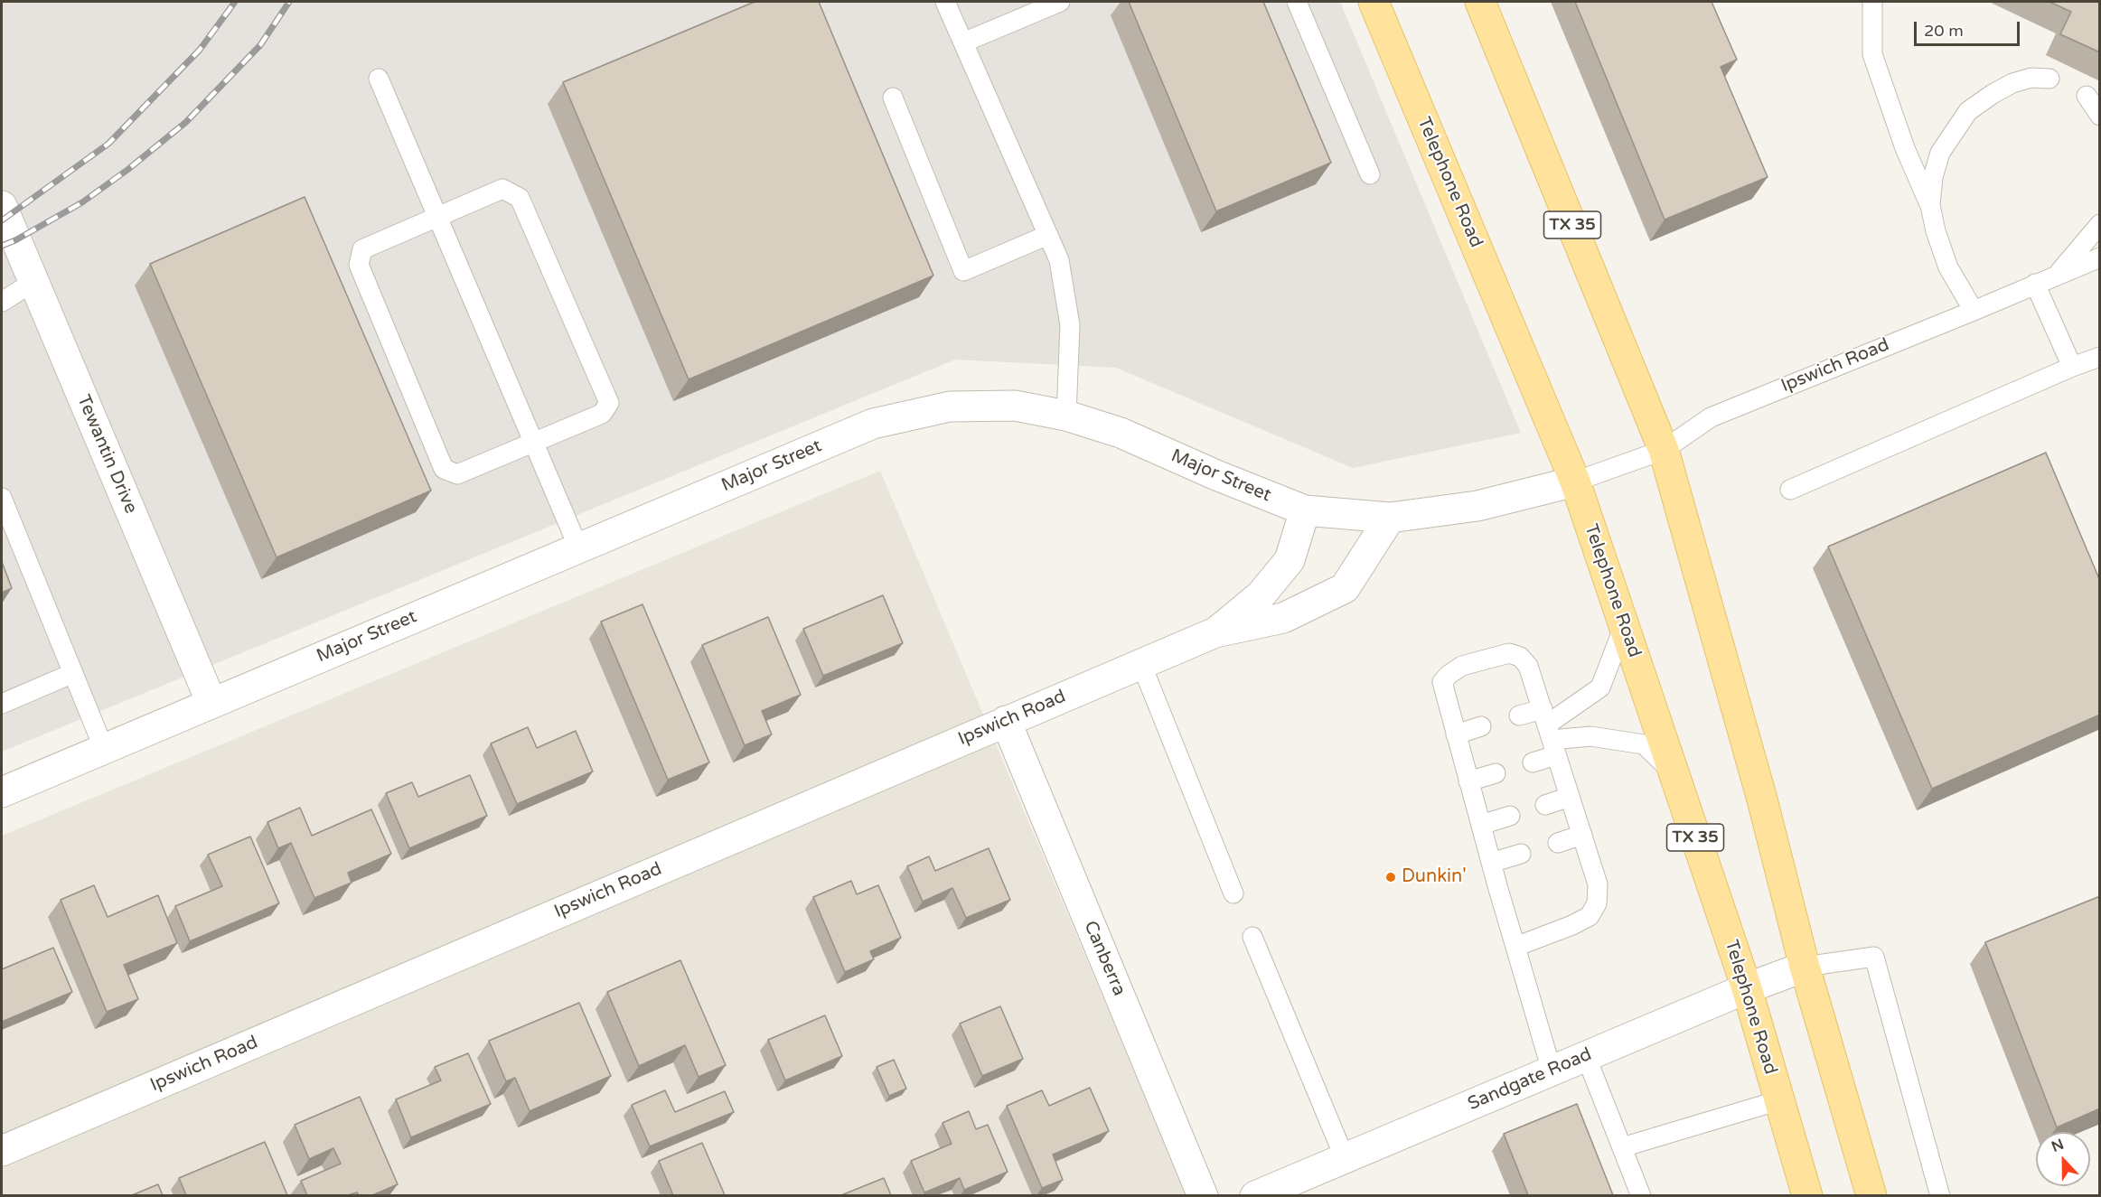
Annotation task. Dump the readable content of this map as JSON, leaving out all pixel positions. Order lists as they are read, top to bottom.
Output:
{
  "streets": {
    "main road": ["Telephone Road", "TX 35"],
    "street": [
      "Ipswich Road",
      "Tewantin Drive",
      "Major Street",
      "Canberra",
      "Sandgate Road"
    ]
  },
  "crossings": [
    ["Telephone Road", "Ipswich Road"],
    ["Telephone Road", "Major Street"],
    ["Telephone Road", "Sandgate Road"],
    ["TX 35", "Ipswich Road"],
    ["TX 35", "Sandgate Road"],
    ["Ipswich Road", "Major Street"],
    ["Ipswich Road", "Canberra"],
    ["Tewantin Drive", "Major Street"]
  ],
  "places": ["Dunkin'"],
  "scale_bar": "20 m",
  "north": "top"
}
